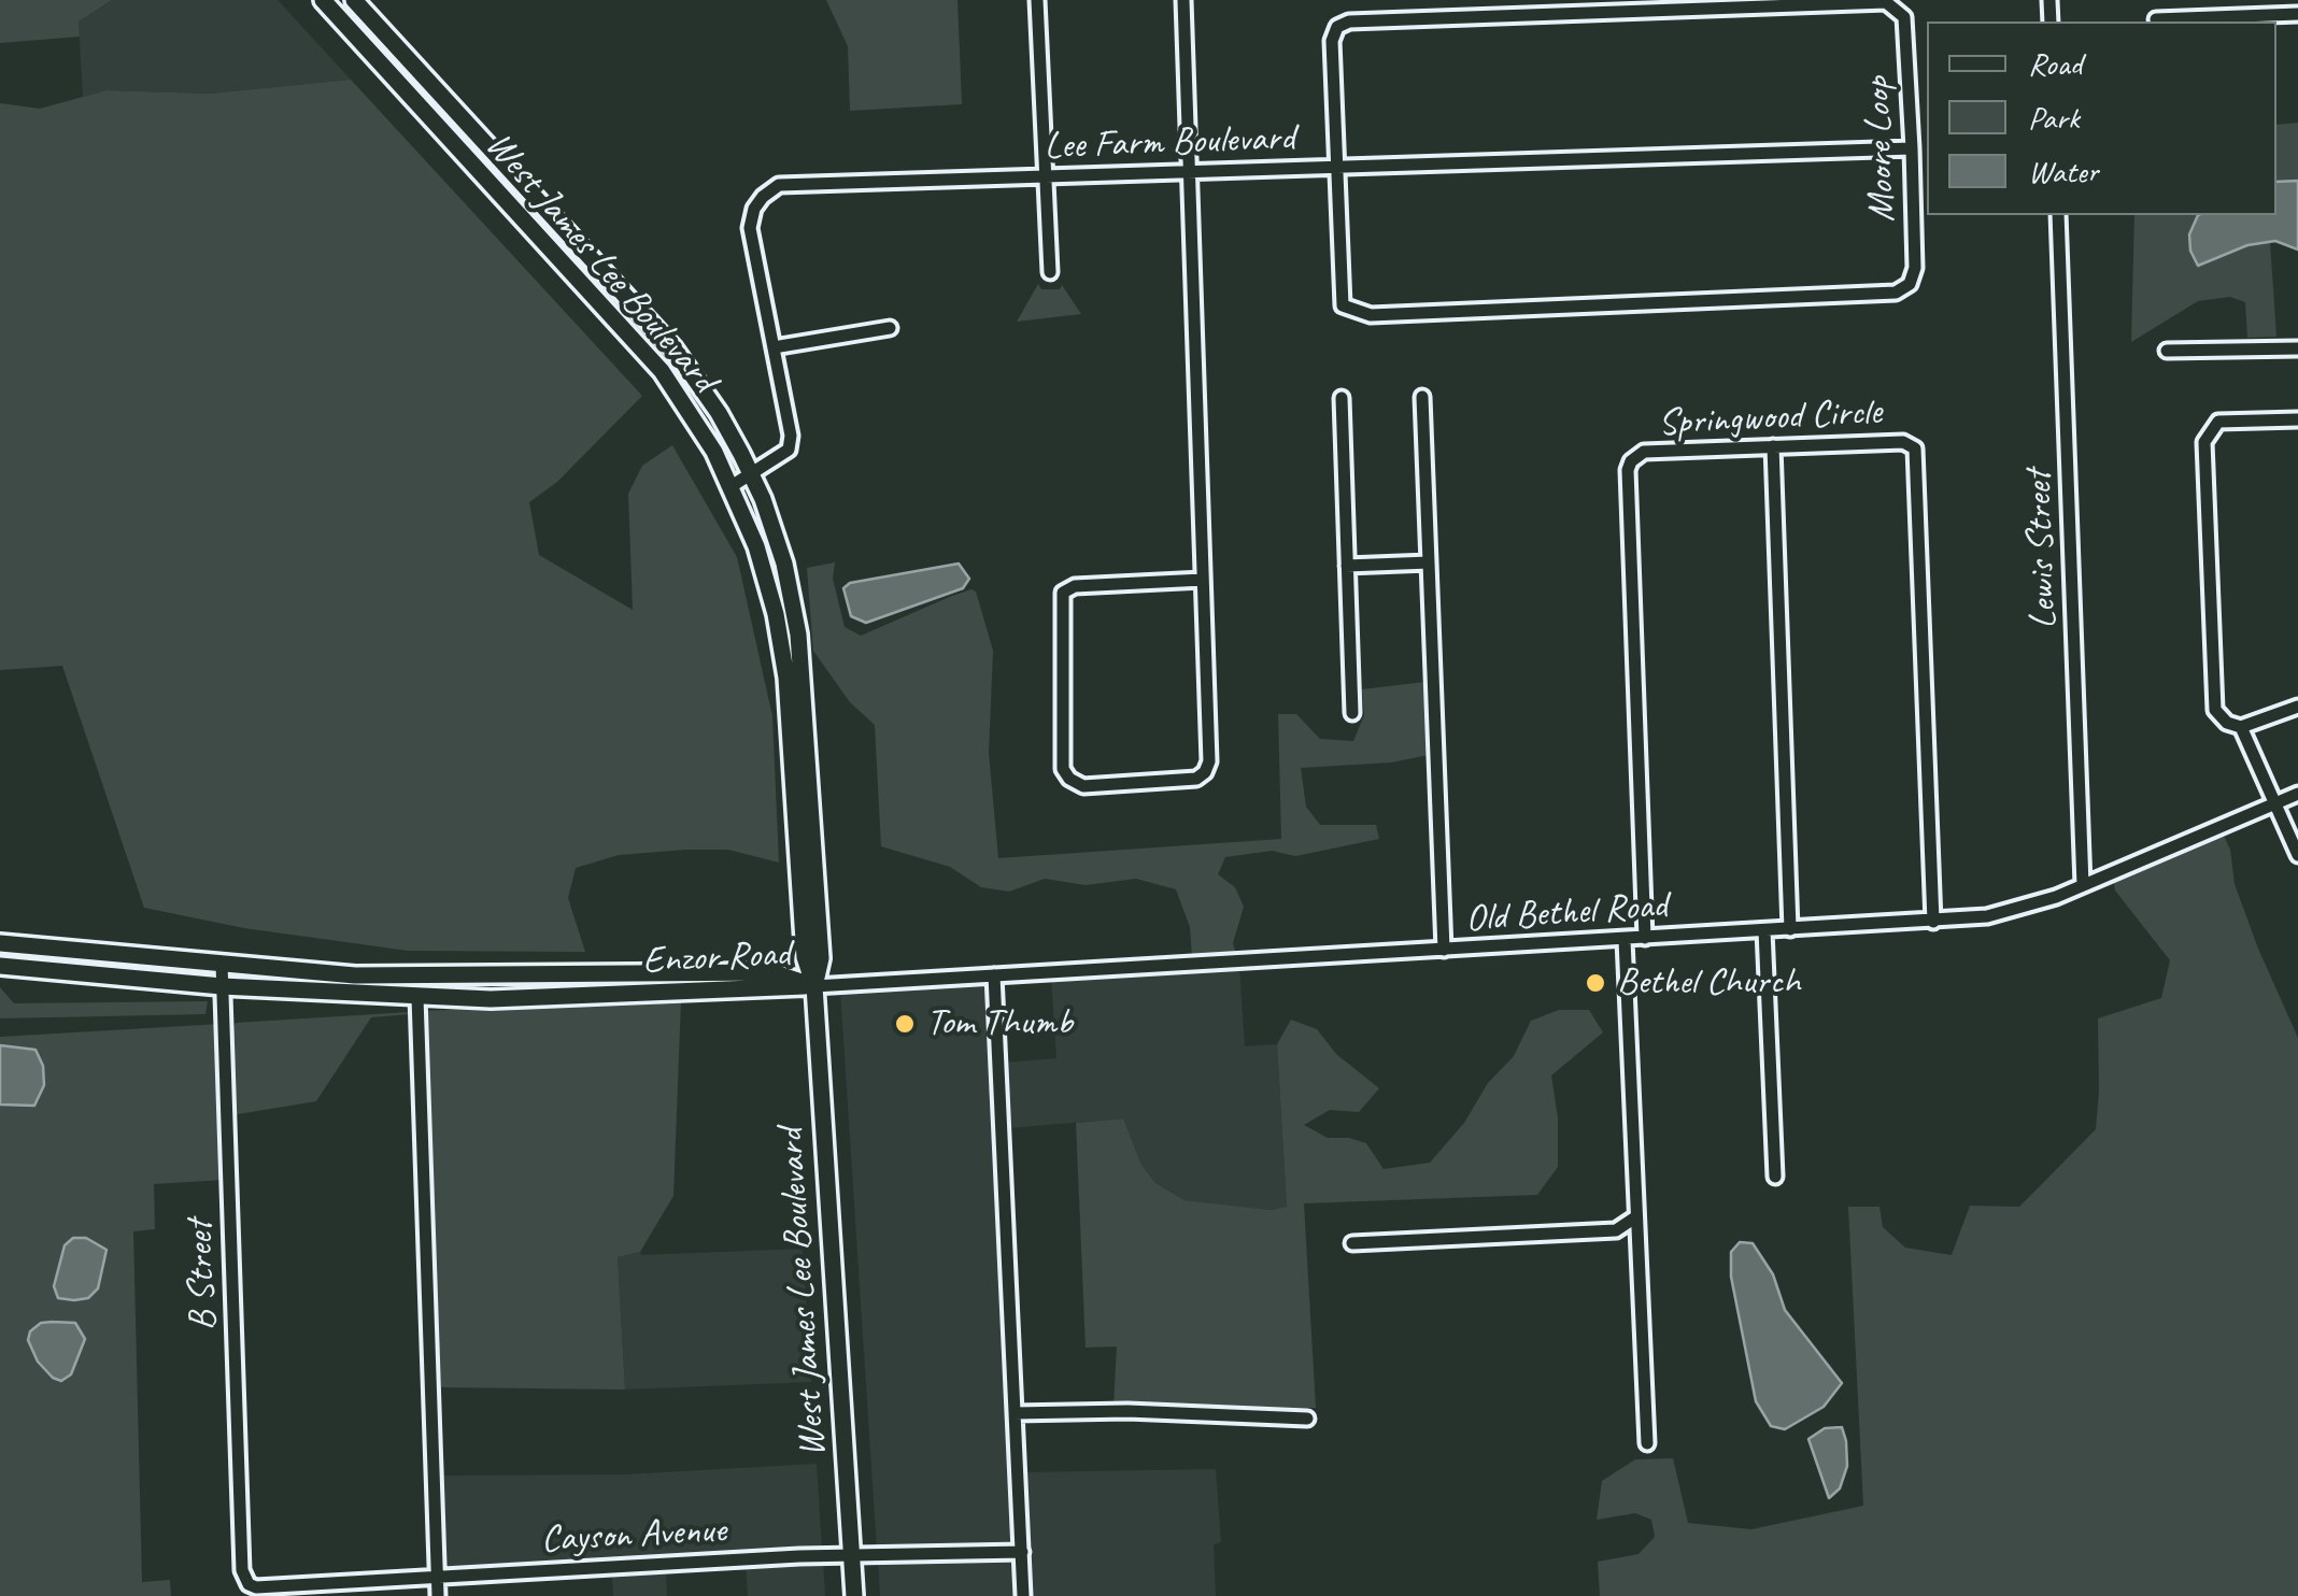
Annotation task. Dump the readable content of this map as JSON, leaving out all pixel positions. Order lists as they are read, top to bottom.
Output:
{
  "streets": {
    "main road": ["West James Lee Boulevard", "Enzor Road"],
    "street": [
      "Lee Farm Boulevard",
      "Moore Loop",
      "Springwood Circle",
      "Lewis Street",
      "Old Bethel Road",
      "B Street",
      "Cayson Avenue"
    ]
  },
  "crossings": [
    ["Lee Farm Boulevard", "Moore Loop"],
    ["Lee Farm Boulevard", "West James Lee Boulevard"],
    ["West James Lee Boulevard", "Old Bethel Road"],
    ["West James Lee Boulevard", "Enzor Road"],
    ["West James Lee Boulevard", "Cayson Avenue"],
    ["Springwood Circle", "Old Bethel Road"],
    ["Lewis Street", "Old Bethel Road"],
    ["Old Bethel Road", "Enzor Road"],
    ["Enzor Road", "B Street"],
    ["B Street", "Cayson Avenue"]
  ],
  "places": ["Bethel Church", "Tom Thumb"],
  "legend": ["Road", "Park", "Water"]
}
